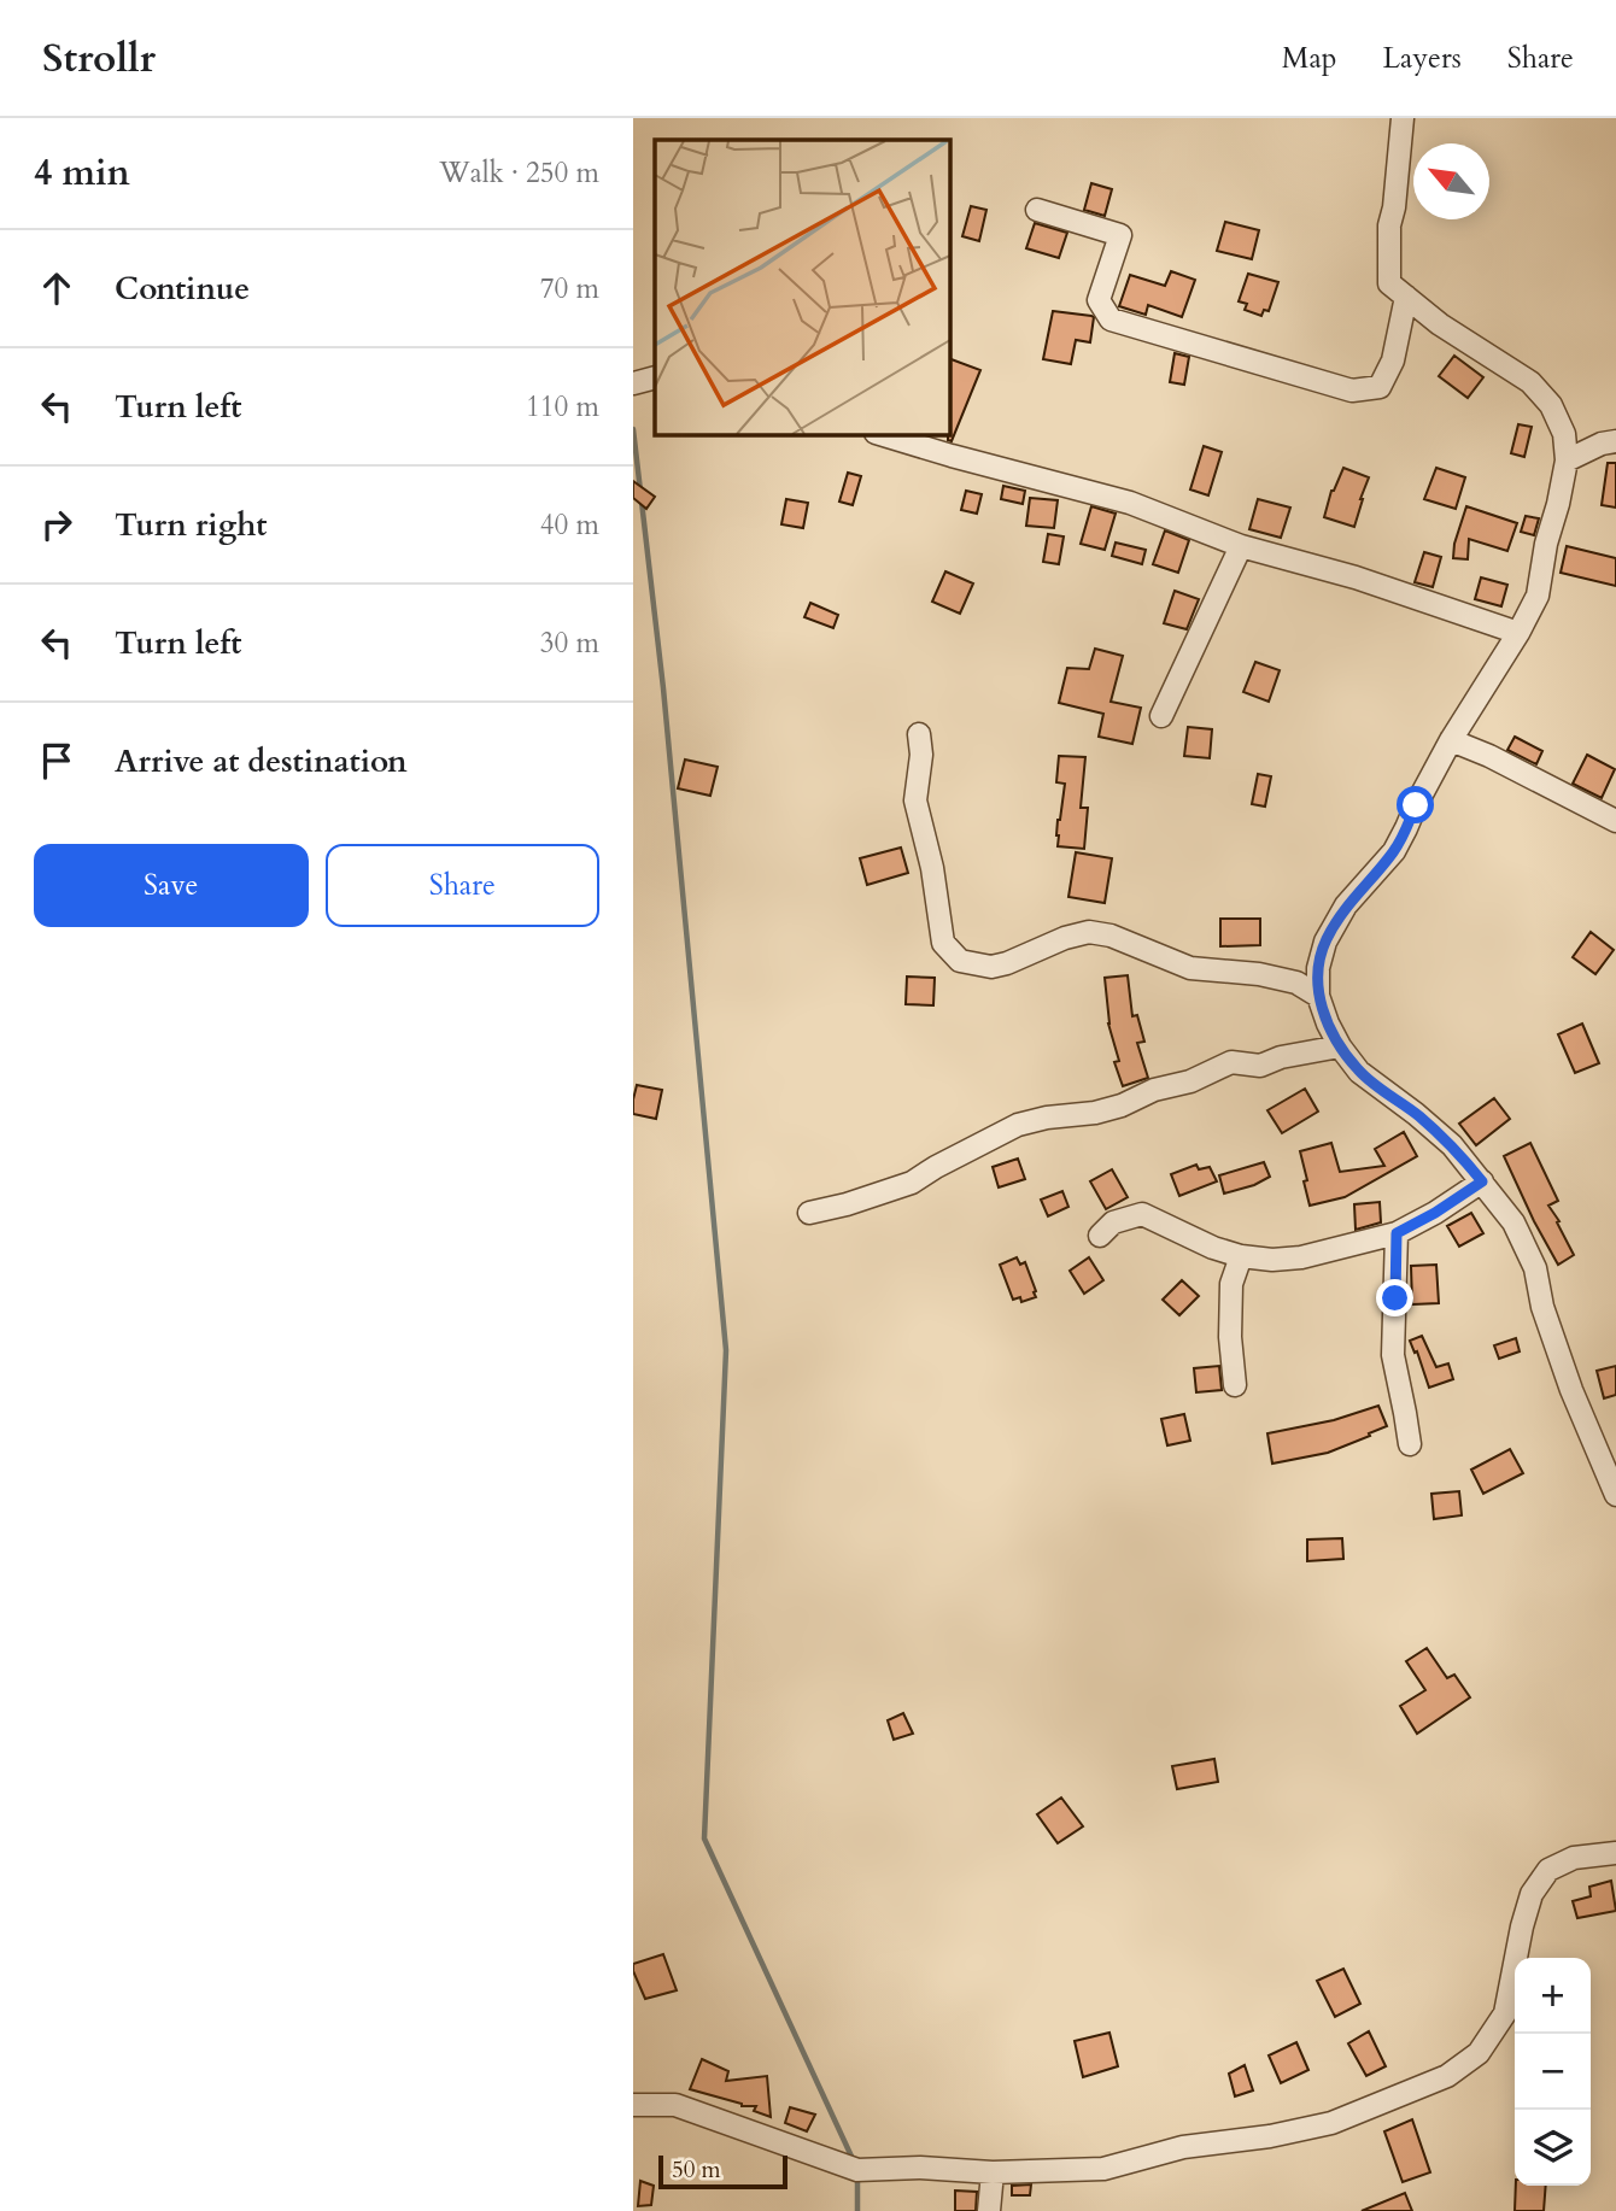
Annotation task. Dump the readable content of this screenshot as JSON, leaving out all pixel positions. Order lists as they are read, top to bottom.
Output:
{
  "scale_bar": "50 m",
  "north": "top left",
  "page": {
    "header": "Strollr",
    "nav": ["Map", "Layers", "Share"],
    "heading": ["4 min", "Walk · 250 m"],
    "list": [
      ["Continue", "70 m"],
      ["Turn left", "110 m"],
      ["Turn right", "40 m"],
      ["Turn left", "30 m"],
      "Arrive at destination"
    ],
    "buttons": ["Save", "Share"],
    "map_buttons": ["+", "−"],
    "scale": "50 m"
  }
}
